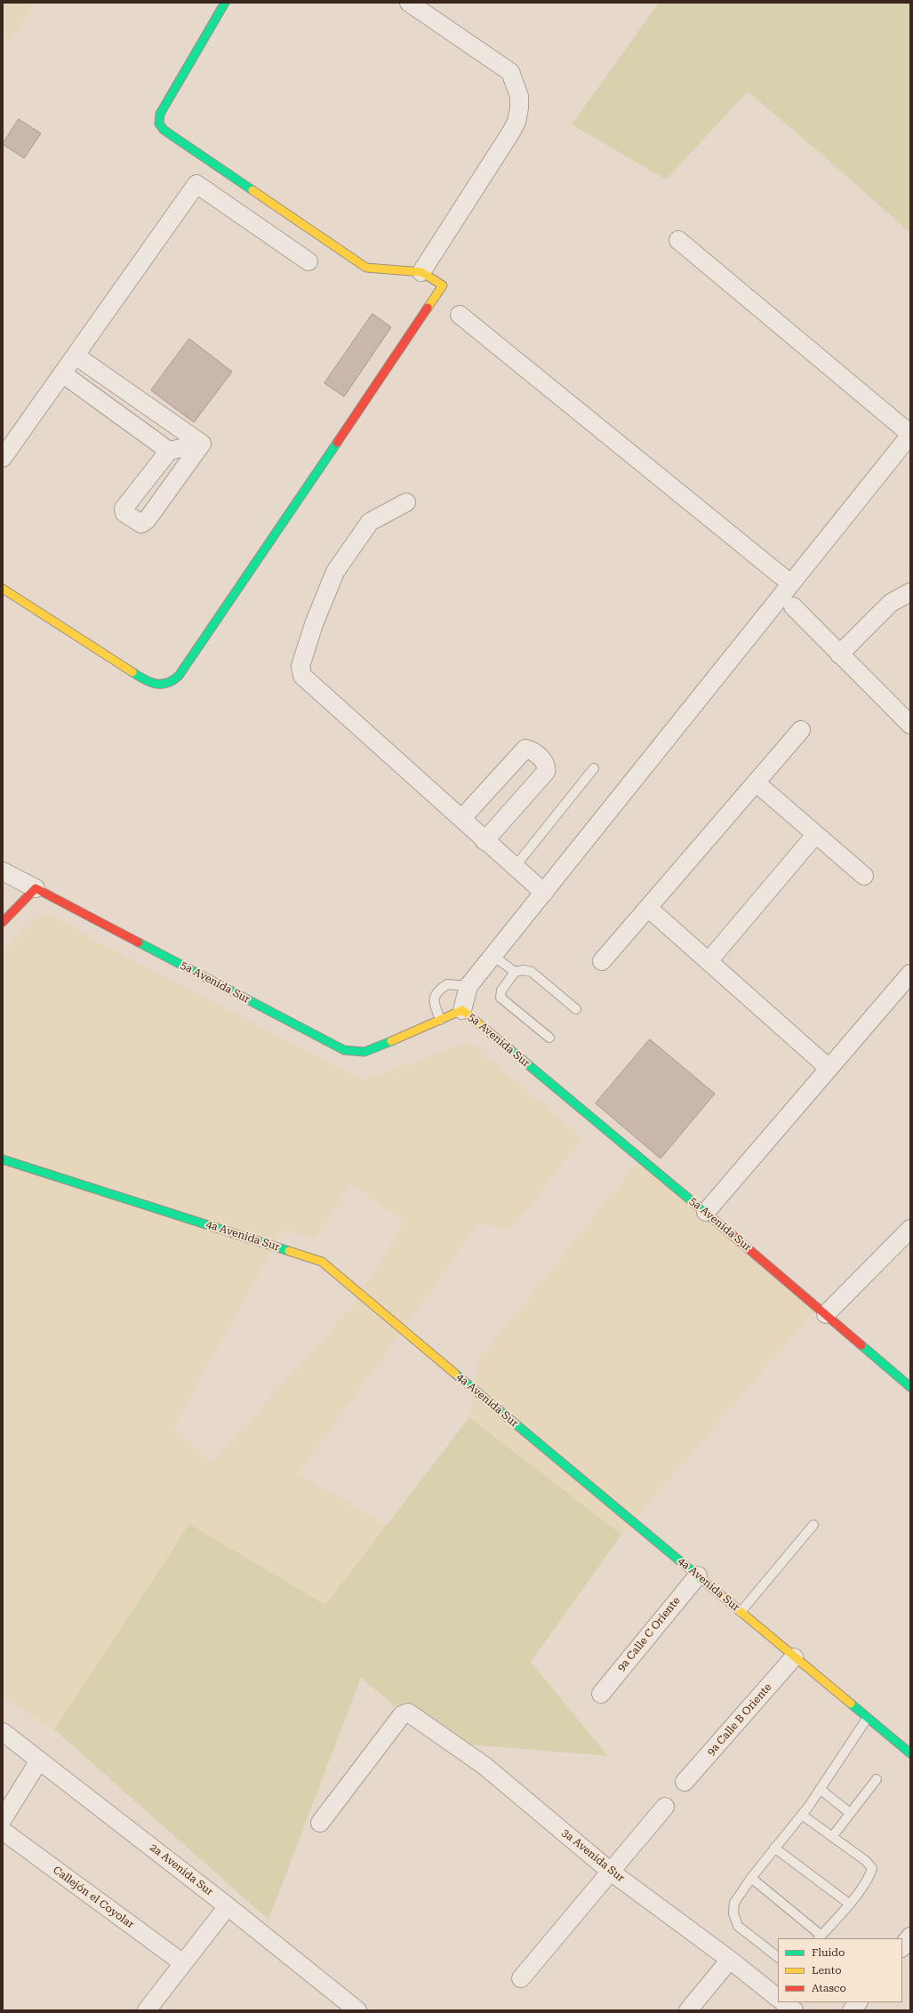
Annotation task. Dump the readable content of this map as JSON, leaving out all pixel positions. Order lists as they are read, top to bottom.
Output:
{
  "streets": {
    "street": [
      "5a Avenida Sur",
      "4a Avenida Sur",
      "9a Calle C Oriente",
      "9a Calle B Oriente",
      "3a Avenida Sur",
      "2a Avenida Sur",
      "Callejón el Coyolar"
    ]
  },
  "crossings": [
    ["4a Avenida Sur", "9a Calle C Oriente"],
    ["4a Avenida Sur", "9a Calle B Oriente"]
  ],
  "legend": ["Fluido", "Lento", "Atasco"]
}
